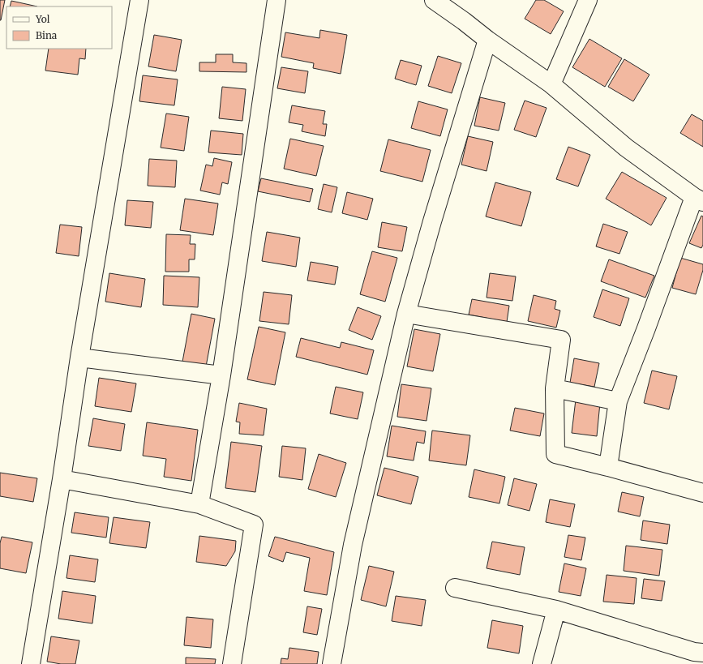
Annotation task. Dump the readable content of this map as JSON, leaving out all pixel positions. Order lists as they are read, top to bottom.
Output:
{
  "legend": ["Yol", "Bina"]
}
